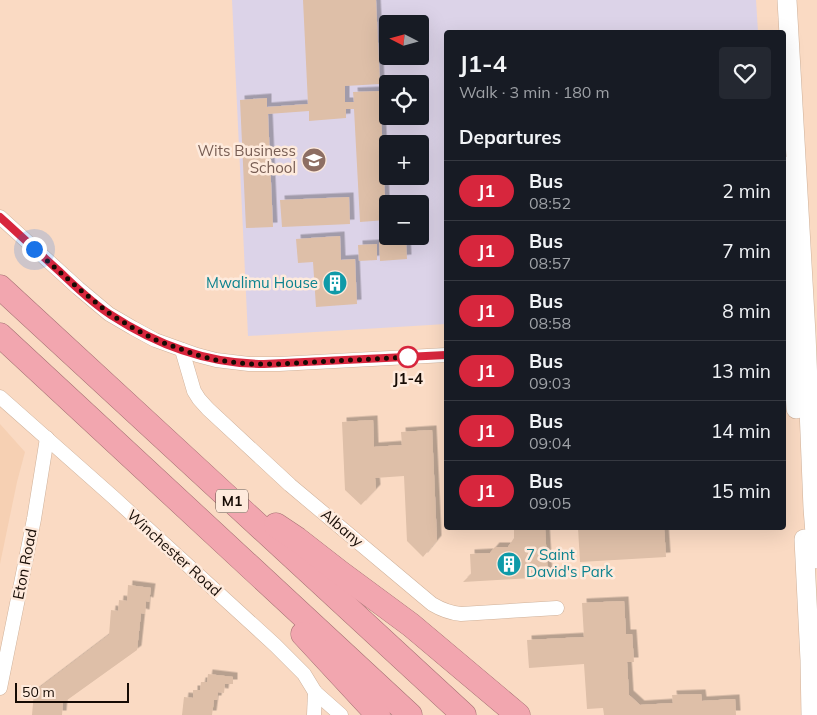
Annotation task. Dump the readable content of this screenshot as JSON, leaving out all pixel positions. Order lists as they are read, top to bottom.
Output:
{
  "streets": {
    "highway": ["M1"],
    "street": ["Albany", "Winchester Road", "Eton Road"]
  },
  "crossings": [
    ["Winchester Road", "Eton Road"]
  ],
  "places": {
    "school or university": ["Wits Business School"],
    "building": ["Mwalimu House", "7 Saint David's Park"],
    "other": ["J1-4"]
  },
  "lines": ["bus line J1"],
  "scale_bar": "50 m",
  "north": "left",
  "page": {
    "map_buttons": ["+", "−"],
    "heading": [
      ["J1-4", "Walk · 3 min · 180 m"],
      "Departures"
    ],
    "list": [
      {
        "mark": "J1",
        "name": "Bus",
        "note": "08:52",
        "value": "2 min"
      },
      {
        "mark": "J1",
        "name": "Bus",
        "note": "08:57",
        "value": "7 min"
      },
      {
        "mark": "J1",
        "name": "Bus",
        "note": "08:58",
        "value": "8 min"
      },
      {
        "mark": "J1",
        "name": "Bus",
        "note": "09:03",
        "value": "13 min"
      },
      {
        "mark": "J1",
        "name": "Bus",
        "note": "09:04",
        "value": "14 min"
      },
      {
        "mark": "J1",
        "name": "Bus",
        "note": "09:05",
        "value": "15 min"
      }
    ],
    "scale": "50 m"
  }
}
